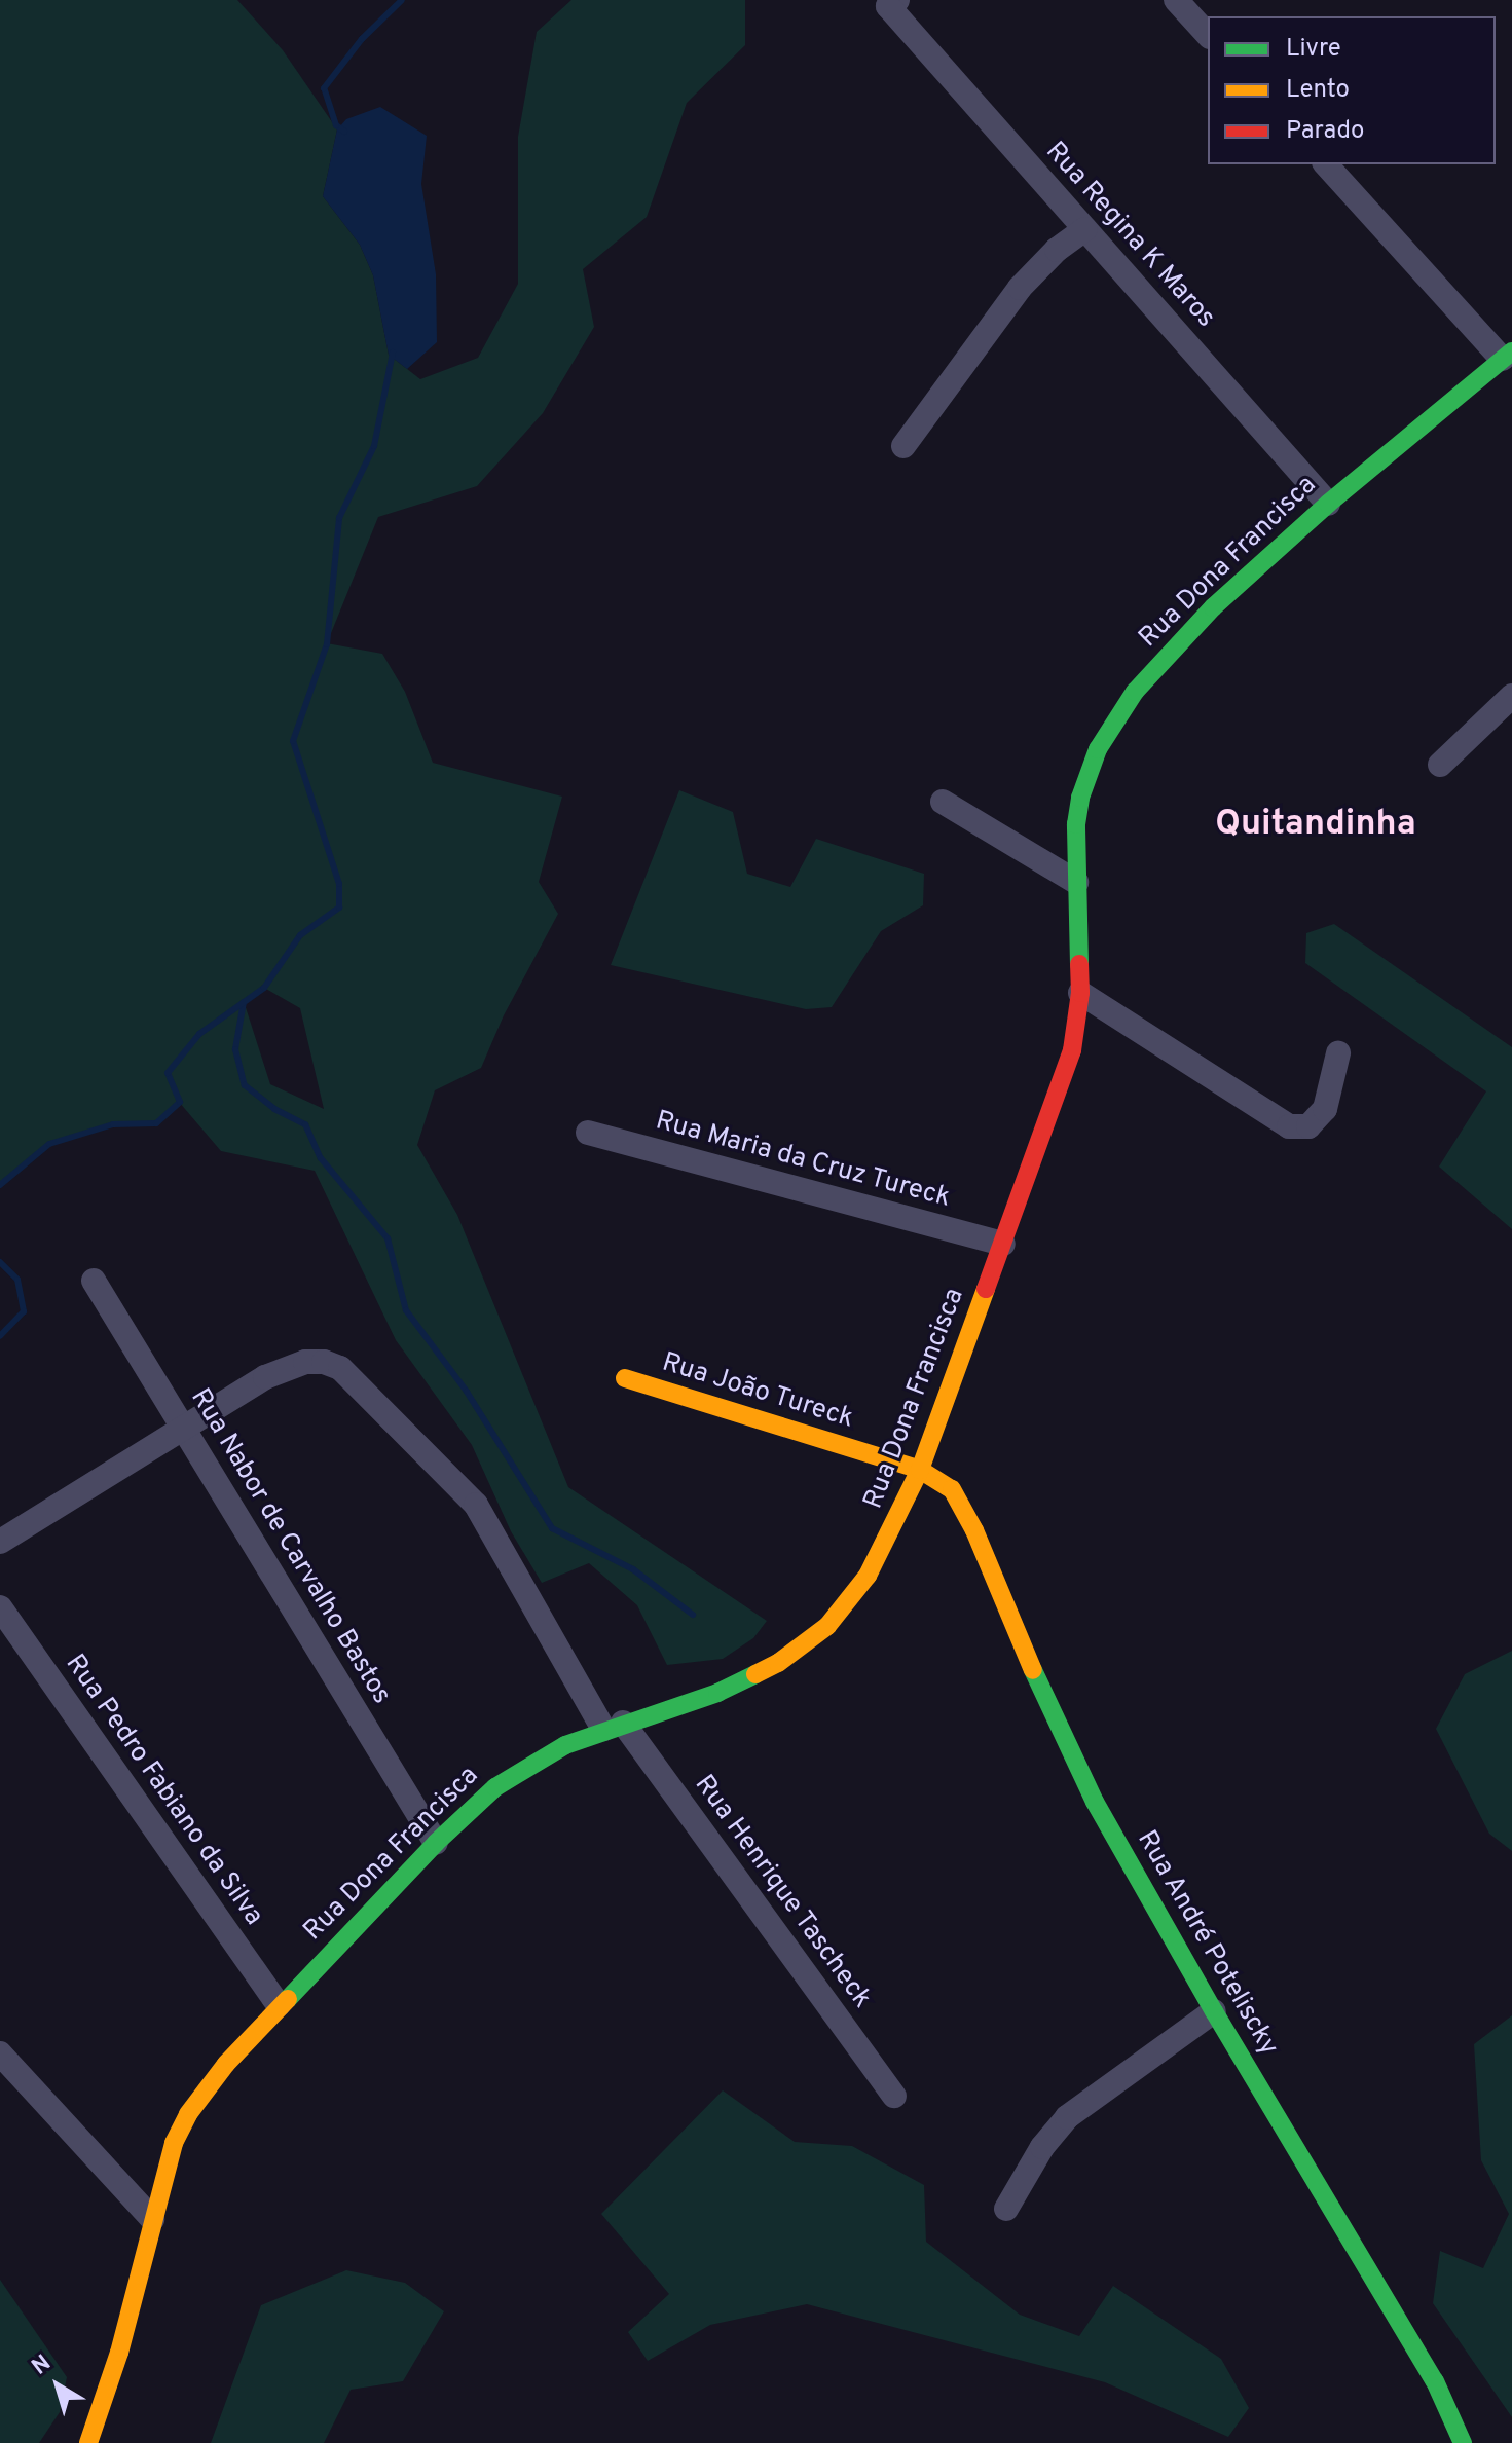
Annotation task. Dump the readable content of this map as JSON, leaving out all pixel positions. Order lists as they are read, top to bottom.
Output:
{
  "streets": {
    "main road": ["Rua Dona Francisca", "Rua João Tureck", "Rua André Poteliscky"],
    "street": [
      "Rua Regina K Maros",
      "Rua Maria da Cruz Tureck",
      "Rua Nabor de Carvalho Bastos",
      "Rua Pedro Fabiano da Silva",
      "Rua Henrique Tascheck"
    ]
  },
  "crossings": [
    ["Rua Regina K Maros", "Rua Dona Francisca"],
    ["Rua Dona Francisca", "Rua Maria da Cruz Tureck"],
    ["Rua Dona Francisca", "Rua João Tureck"],
    ["Rua Dona Francisca", "Rua Nabor de Carvalho Bastos"],
    ["Rua Dona Francisca", "Rua Pedro Fabiano da Silva"],
    ["Rua Dona Francisca", "Rua Henrique Tascheck"],
    ["Rua Dona Francisca", "Rua André Poteliscky"],
    ["Rua João Tureck", "Rua André Poteliscky"],
    ["Rua Nabor de Carvalho Bastos", "Rua Henrique Tascheck"]
  ],
  "districts": ["Quitandinha"],
  "legend": ["Livre", "Lento", "Parado"],
  "north": "top left"
}
